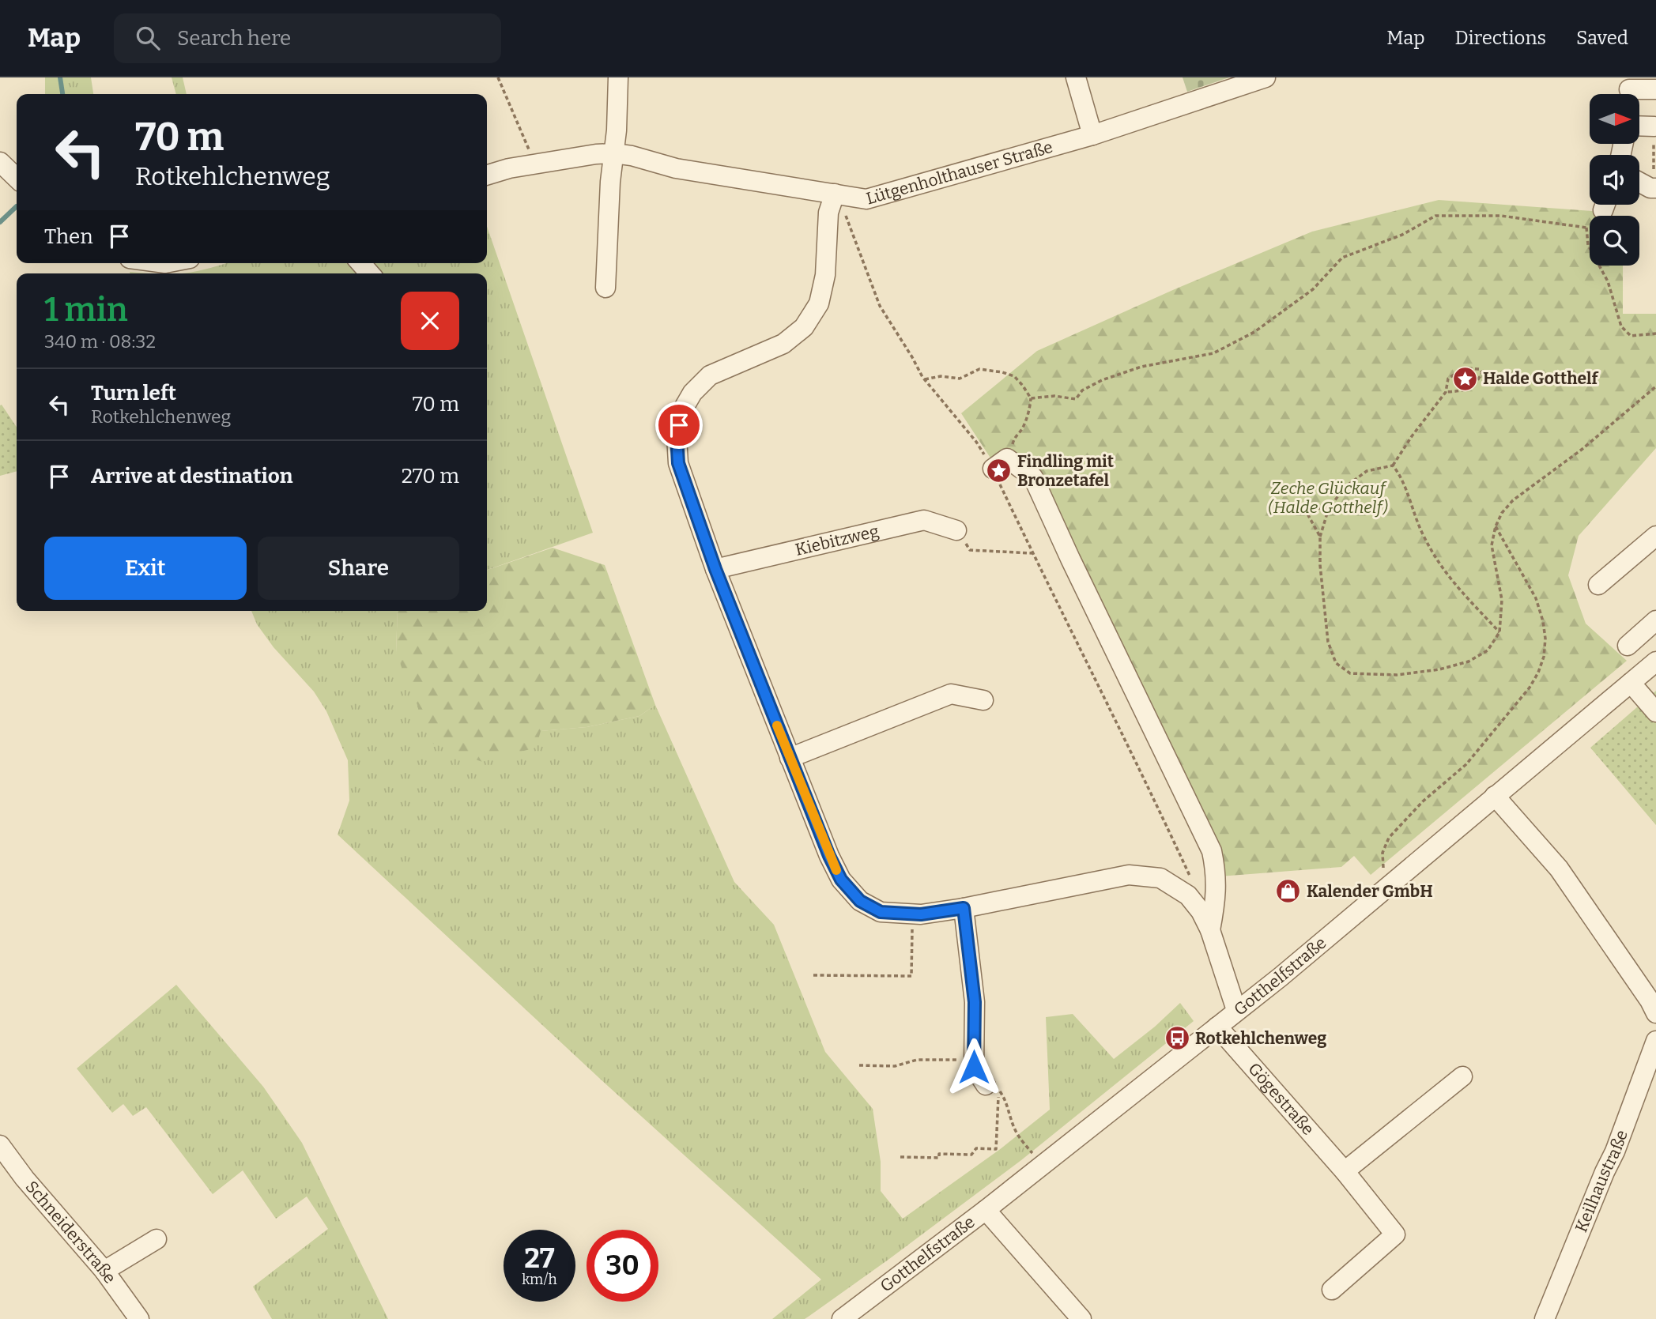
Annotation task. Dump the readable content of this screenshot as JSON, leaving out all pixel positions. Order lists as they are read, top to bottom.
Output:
{
  "streets": {
    "street": [
      "Lütgenholthauser Straße",
      "Kiebitzweg",
      "Gotthelfstraße",
      "Gögestraße",
      "Keilhaustraße",
      "Schneiderstraße"
    ]
  },
  "crossings": [
    ["Gotthelfstraße", "Gögestraße"]
  ],
  "parks": ["Zeche Glückauf (Halde Gotthelf)"],
  "places": {
    "place": ["Halde Gotthelf", "Findling mit Bronzetafel"],
    "shop": ["Kalender GmbH"],
    "bus stop": ["Rotkehlchenweg"]
  },
  "north": "right",
  "page": {
    "header": "Map",
    "search": "Search here",
    "nav": ["Map", "Directions", "Saved"],
    "turn": ["70 m", "Rotkehlchenweg"],
    "then": "Then",
    "heading": ["1 min", "340 m · 08:32"],
    "list": [
      {
        "name": "Turn left",
        "note": "Rotkehlchenweg",
        "value": "70 m"
      },
      {
        "name": "Arrive at destination",
        "value": "270 m"
      }
    ],
    "buttons": ["Exit", "Share"],
    "speed": "27 km/h",
    "limit": "30"
  }
}
